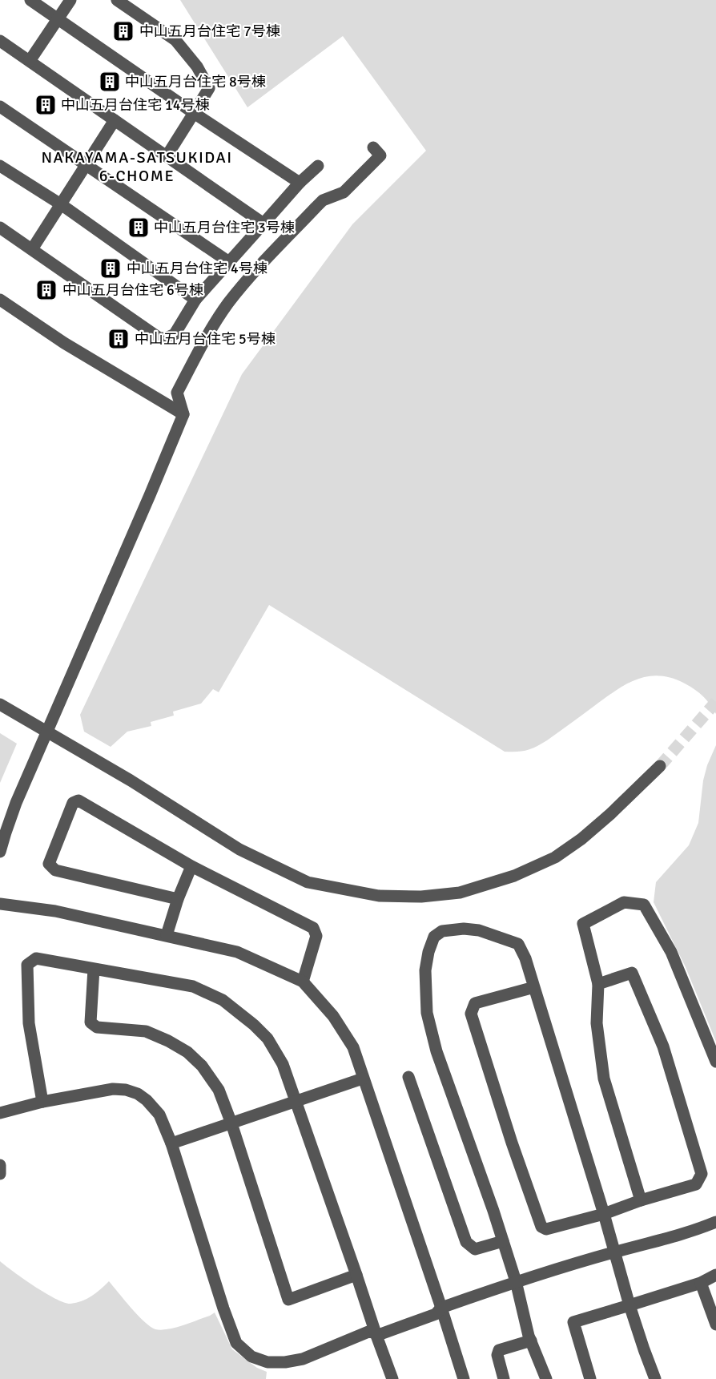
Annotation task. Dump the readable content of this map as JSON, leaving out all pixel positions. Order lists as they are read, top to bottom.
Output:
{
  "districts": ["NAKAYAMA-SATSUKIDAI 6-CHOME"],
  "places": {
    "building": [
      "中山五月台住宅 7号棟",
      "中山五月台住宅 8号棟",
      "中山五月台住宅 14号棟",
      "中山五月台住宅 3号棟",
      "中山五月台住宅 4号棟",
      "中山五月台住宅 6号棟",
      "中山五月台住宅 5号棟"
    ]
  }
}
